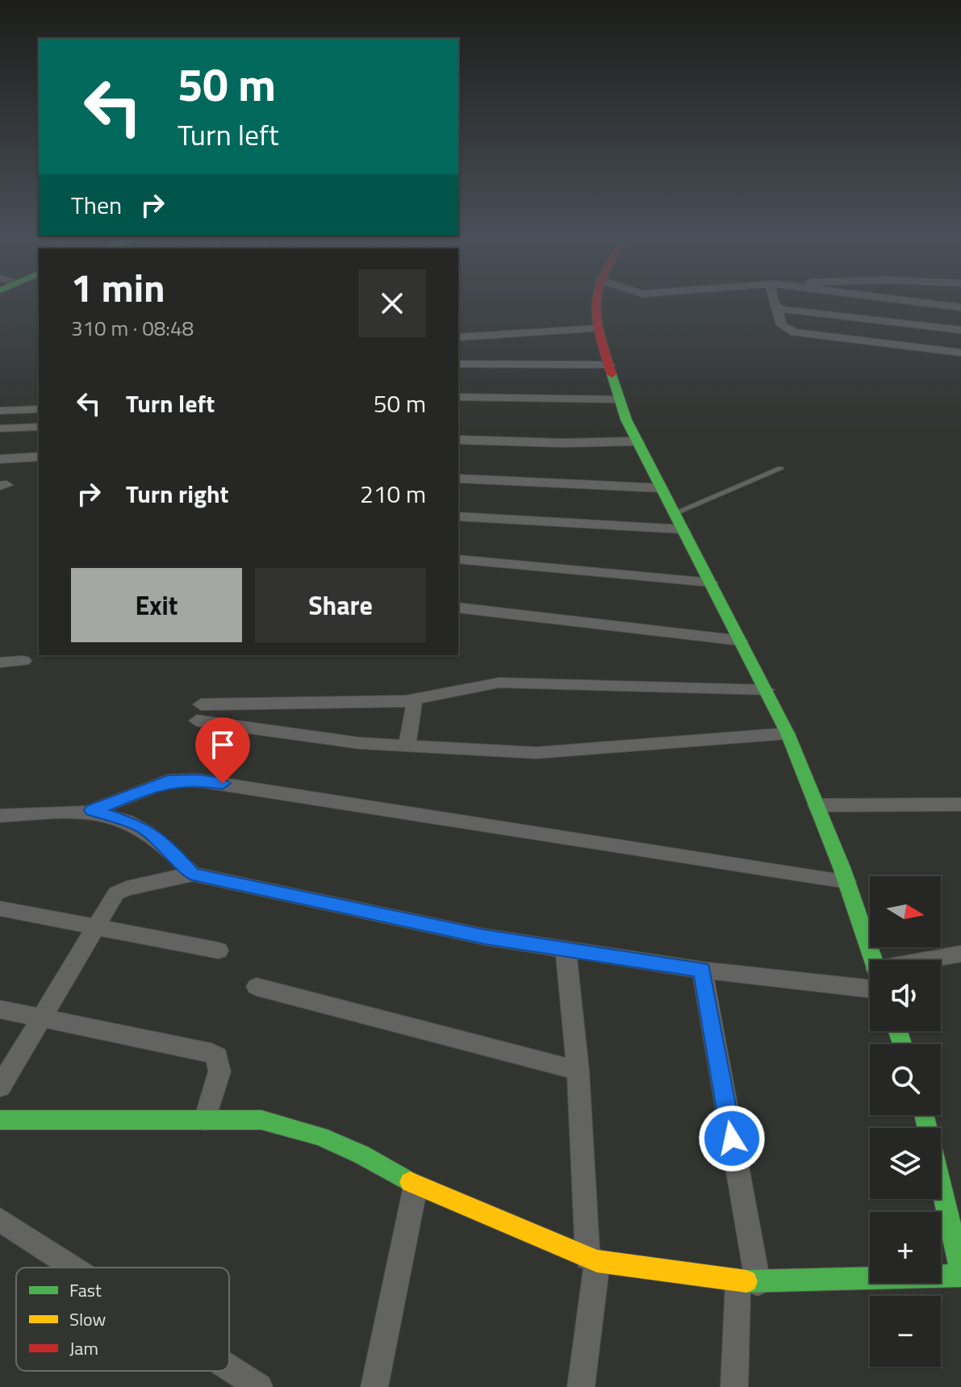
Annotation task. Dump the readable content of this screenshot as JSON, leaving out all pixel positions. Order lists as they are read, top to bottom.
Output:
{
  "legend": ["Fast", "Slow", "Jam"],
  "north": "right",
  "page": {
    "turn": ["50 m", "Turn left"],
    "then": "Then",
    "heading": ["1 min", "310 m · 08:48"],
    "list": [
      {
        "name": "Turn left",
        "value": "50 m"
      },
      {
        "name": "Turn right",
        "value": "210 m"
      }
    ],
    "buttons": ["Exit", "Share"],
    "map_buttons": ["+", "−"]
  }
}
